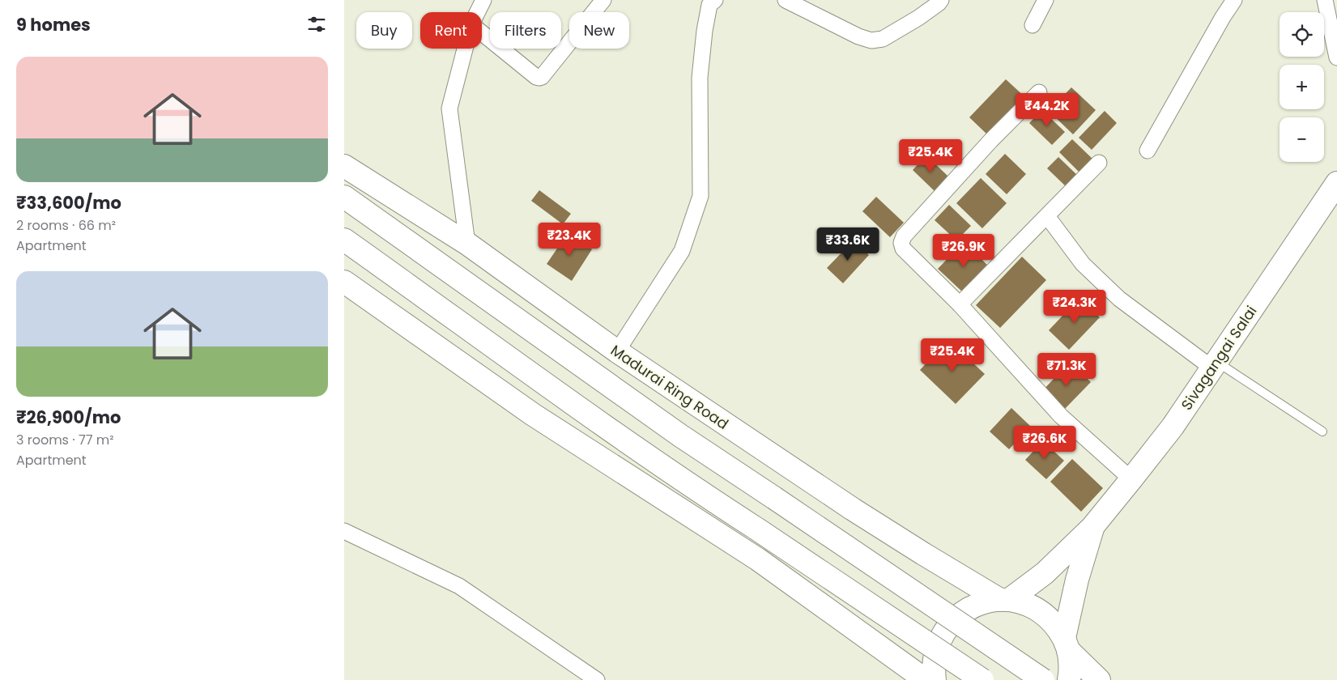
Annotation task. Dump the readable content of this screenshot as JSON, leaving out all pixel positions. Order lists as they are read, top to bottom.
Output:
{
  "streets": {
    "main road": ["Sivagangai Salai", "Madurai Ring Road"]
  },
  "crossings": [
    ["Sivagangai Salai", "Madurai Ring Road"]
  ],
  "page": {
    "heading": "9 homes",
    "map_buttons": ["+", "−"],
    "chip": [
      "Buy",
      "Rent",
      "Filters",
      "New"
    ],
    "list": [
      {
        "name": "₹33,600/mo",
        "note": "2 rooms · 66 m² · Apartment"
      },
      {
        "name": "₹26,900/mo",
        "note": "3 rooms · 77 m² · Apartment"
      }
    ],
    "price": [
      "₹44.2K",
      "₹25.4K",
      "₹23.4K",
      "₹33.6K",
      "₹26.9K",
      "₹24.3K",
      "₹25.4K",
      "₹71.3K",
      "₹26.6K"
    ]
  }
}
